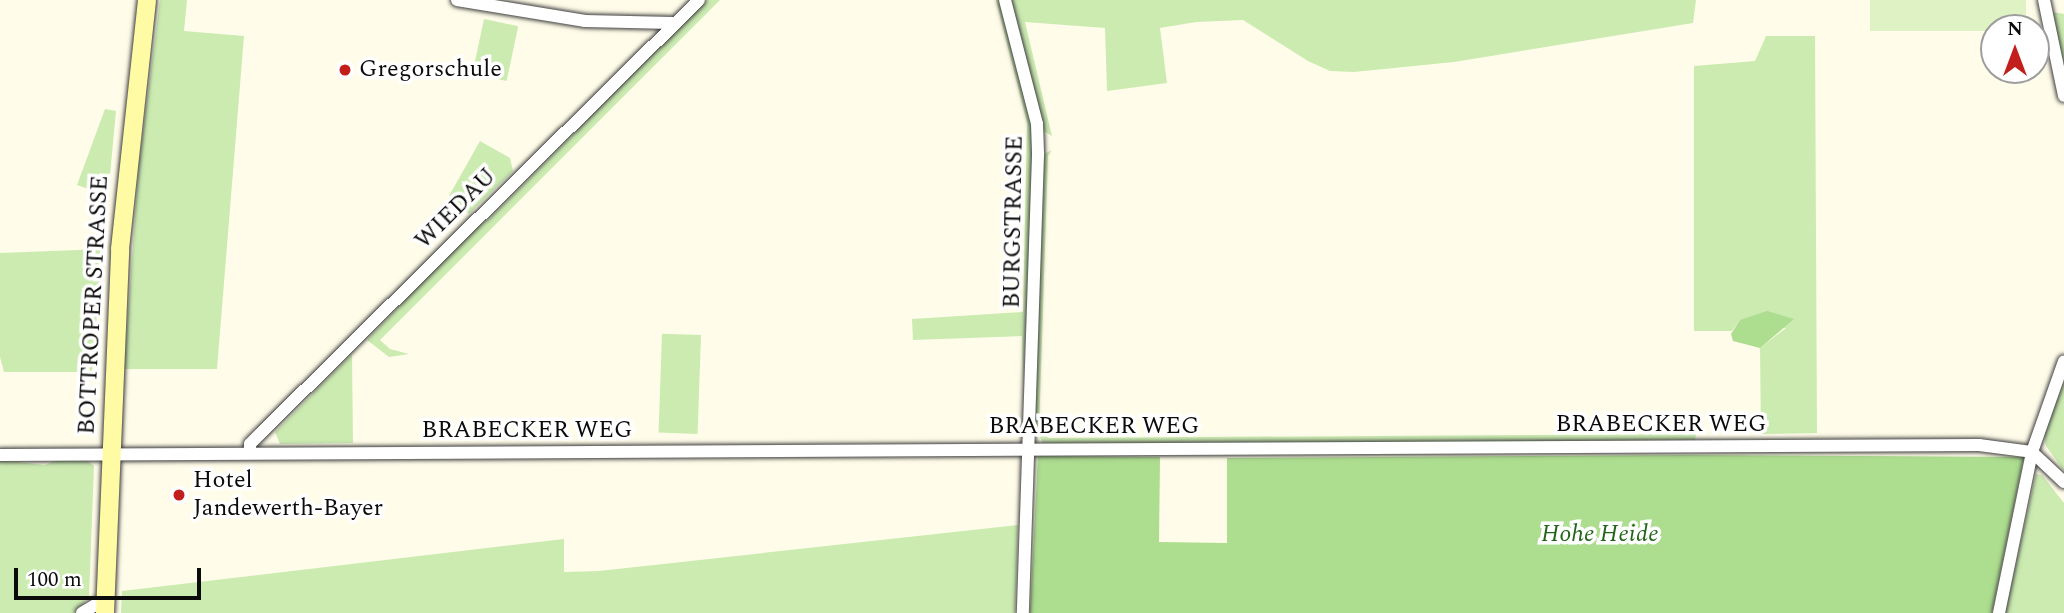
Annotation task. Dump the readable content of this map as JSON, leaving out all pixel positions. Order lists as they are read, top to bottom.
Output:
{
  "streets": {
    "main road": ["BOTTROPER STRASSE"],
    "street": ["WIEDAU", "BURGSTRASSE", "BRABECKER WEG"]
  },
  "crossings": [
    ["WIEDAU", "BRABECKER WEG"],
    ["BURGSTRASSE", "BRABECKER WEG"],
    ["BOTTROPER STRASSE", "BRABECKER WEG"]
  ],
  "parks": ["Hohe Heide"],
  "places": ["Gregorschule", "Hotel Jandewerth-Bayer"],
  "scale_bar": "100 m",
  "north": "top"
}
